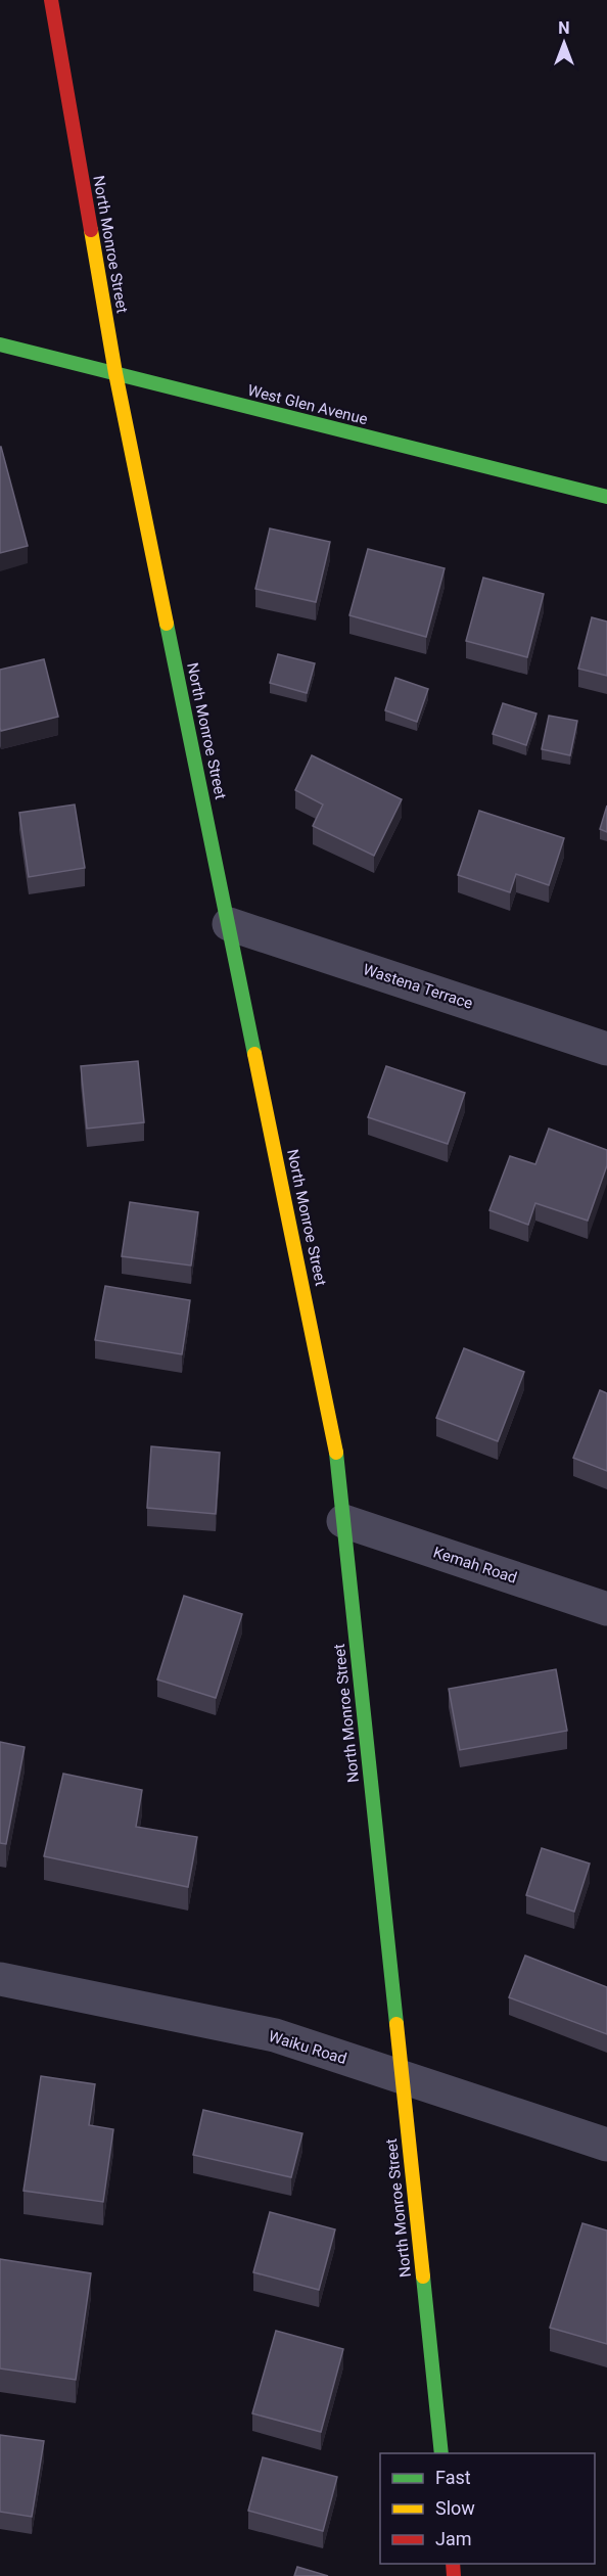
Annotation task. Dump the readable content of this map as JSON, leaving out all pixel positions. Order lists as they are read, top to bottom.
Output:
{
  "streets": {
    "main road": ["North Monroe Street", "West Glen Avenue"],
    "street": ["Wastena Terrace", "Kemah Road", "Waiku Road"]
  },
  "crossings": [
    ["North Monroe Street", "West Glen Avenue"],
    ["North Monroe Street", "Wastena Terrace"],
    ["North Monroe Street", "Kemah Road"],
    ["North Monroe Street", "Waiku Road"]
  ],
  "legend": ["Fast", "Slow", "Jam"],
  "north": "top"
}
